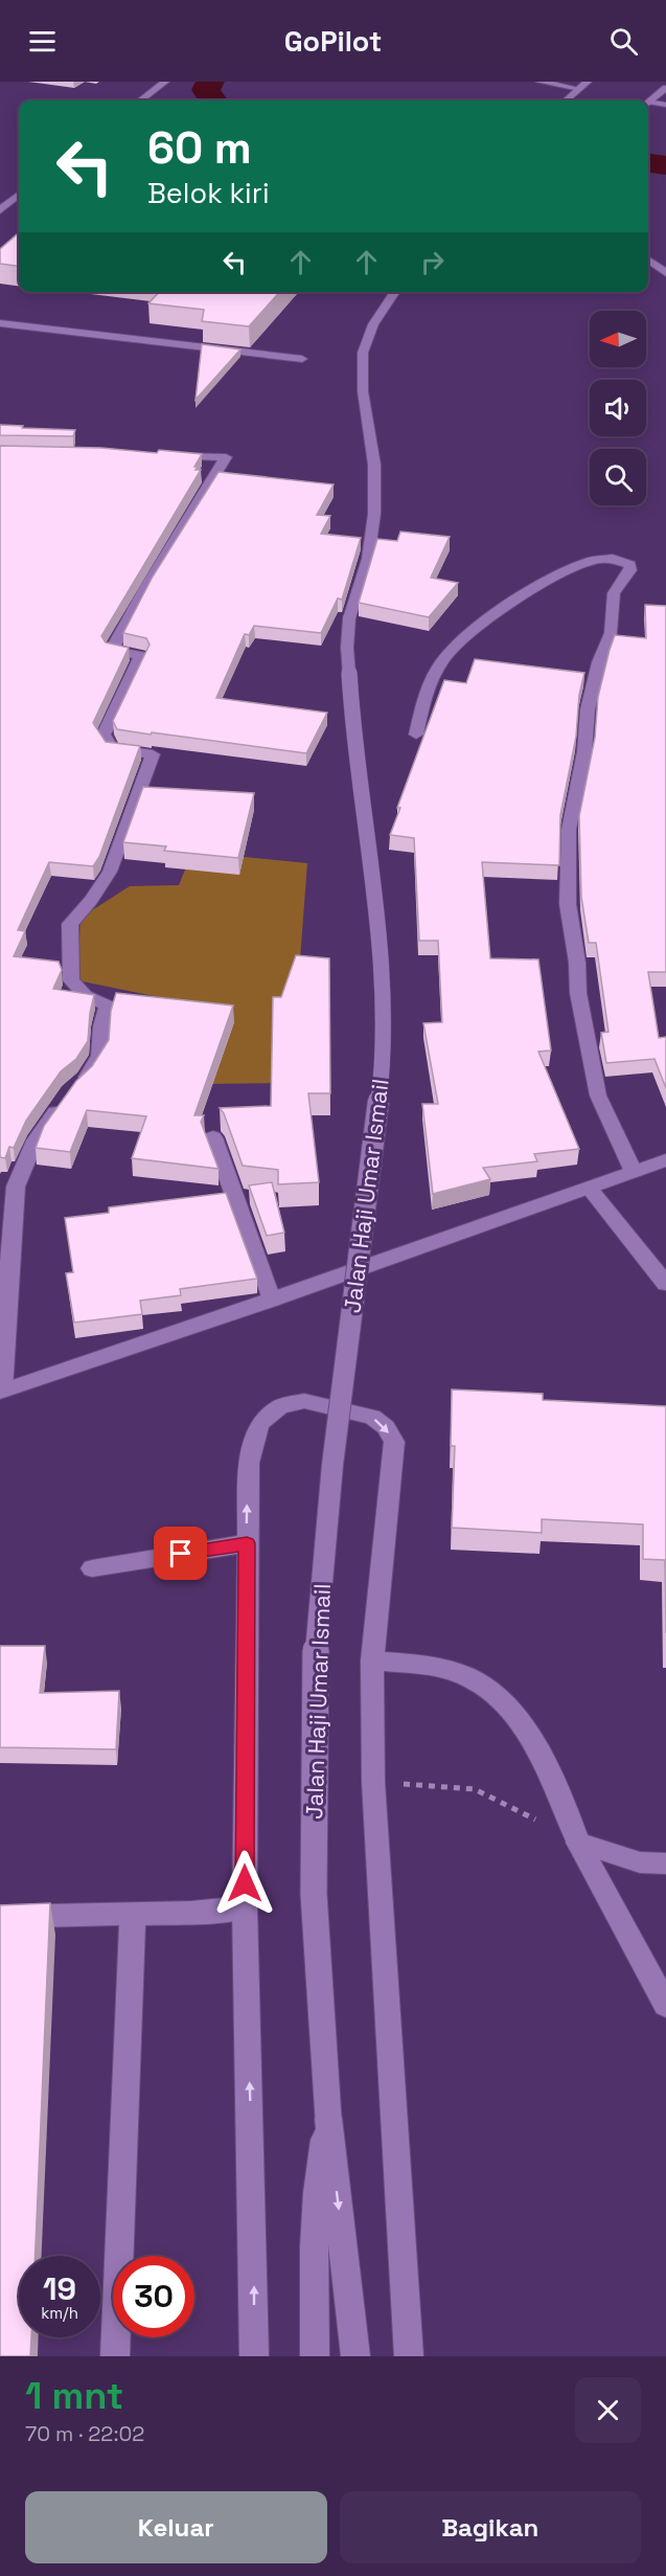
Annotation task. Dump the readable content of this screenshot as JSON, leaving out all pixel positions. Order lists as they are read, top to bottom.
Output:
{
  "streets": {
    "street": ["Jalan Haji Umar Ismail"]
  },
  "north": "left",
  "page": {
    "header": "GoPilot",
    "turn": ["60 m", "Belok kiri"],
    "speed": "19 km/h",
    "limit": "30",
    "heading": ["1 mnt", "70 m · 22:02"],
    "buttons": ["Keluar", "Bagikan"]
  }
}
